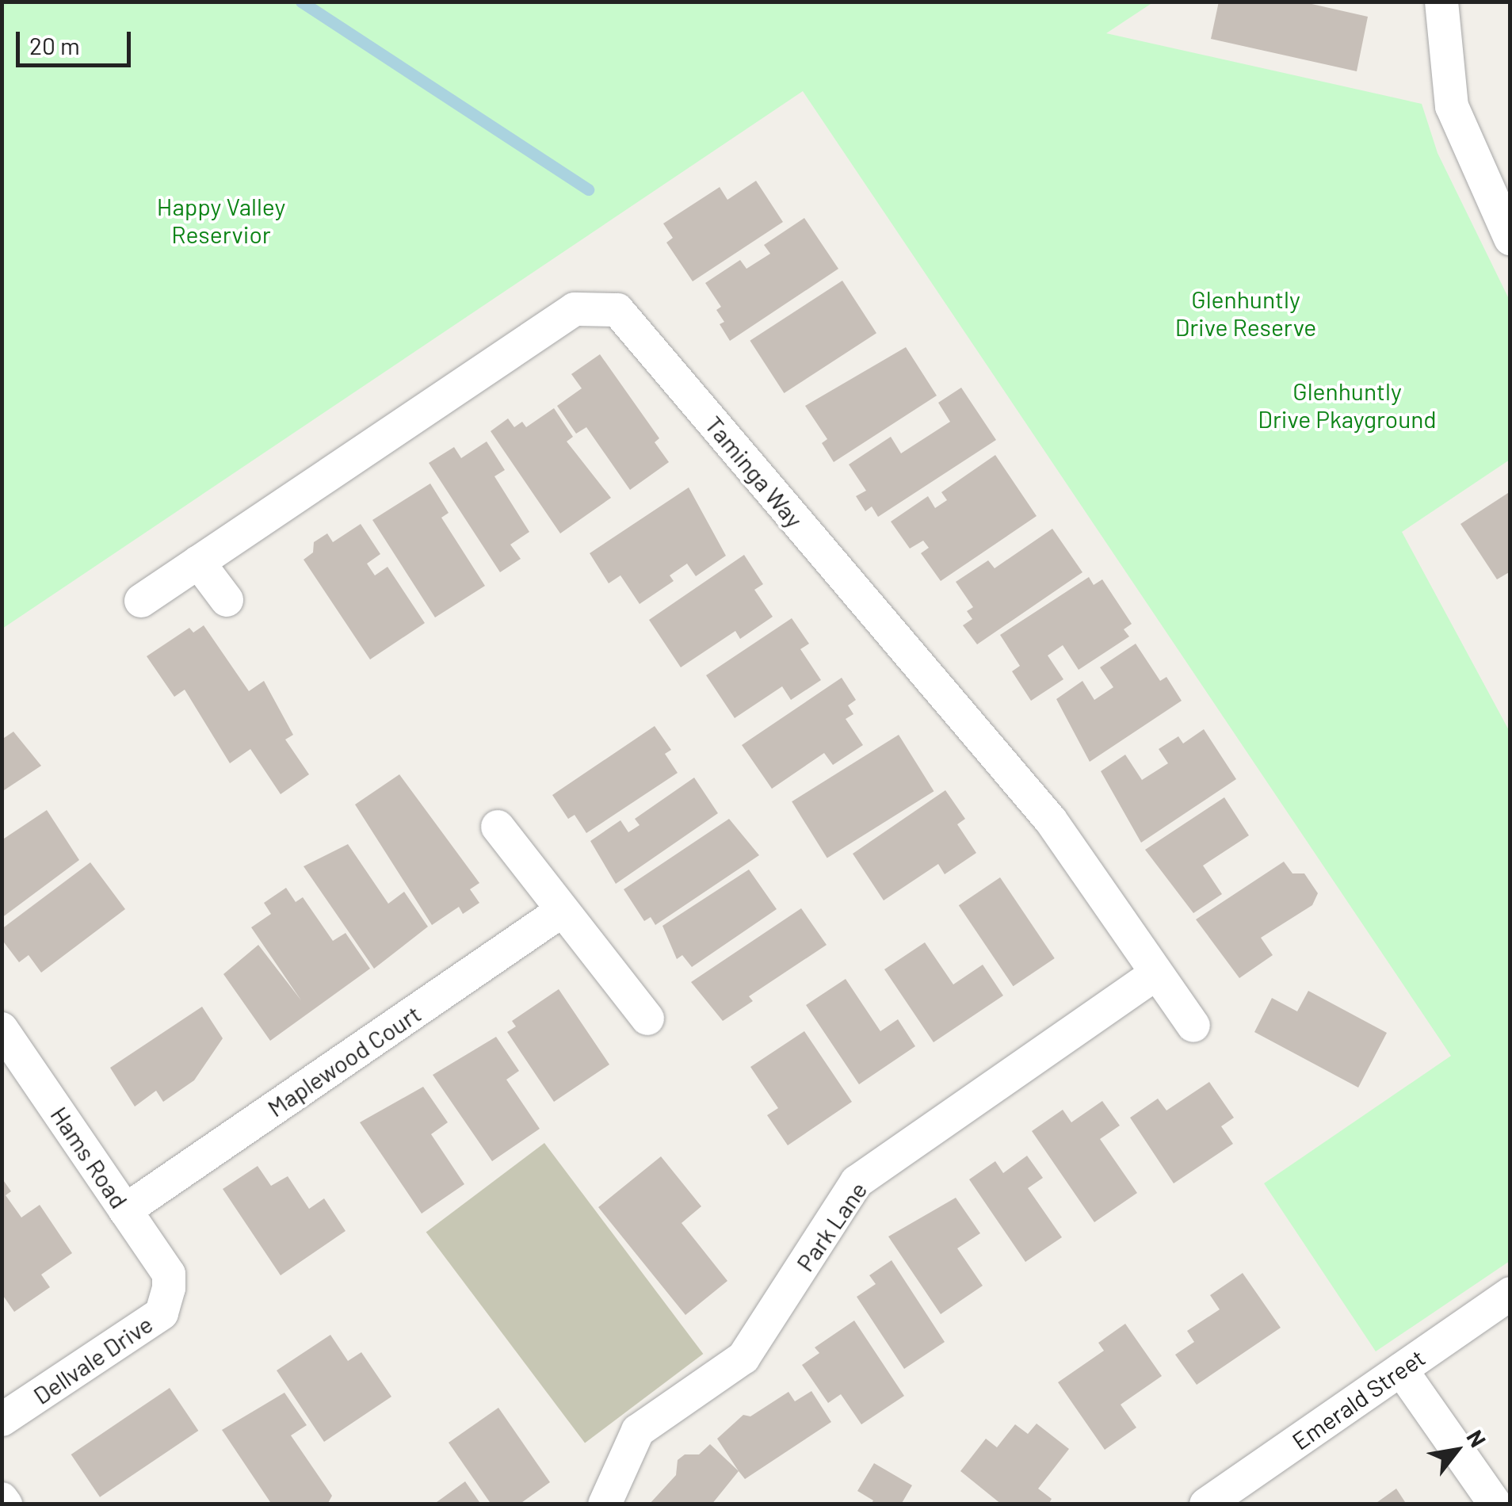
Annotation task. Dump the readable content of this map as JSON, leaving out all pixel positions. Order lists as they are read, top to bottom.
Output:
{
  "streets": {
    "street": [
      "Taminga Way",
      "Maplewood Court",
      "Hams Road",
      "Park Lane",
      "Dellvale Drive",
      "Emerald Street"
    ]
  },
  "crossings": [
    ["Taminga Way", "Park Lane"],
    ["Maplewood Court", "Hams Road"],
    ["Hams Road", "Dellvale Drive"]
  ],
  "parks": ["Happy Valley Reservior", "Glenhuntly Drive Reserve", "Glenhuntly Drive Pkayground"],
  "scale_bar": "20 m",
  "north": "top right"
}
